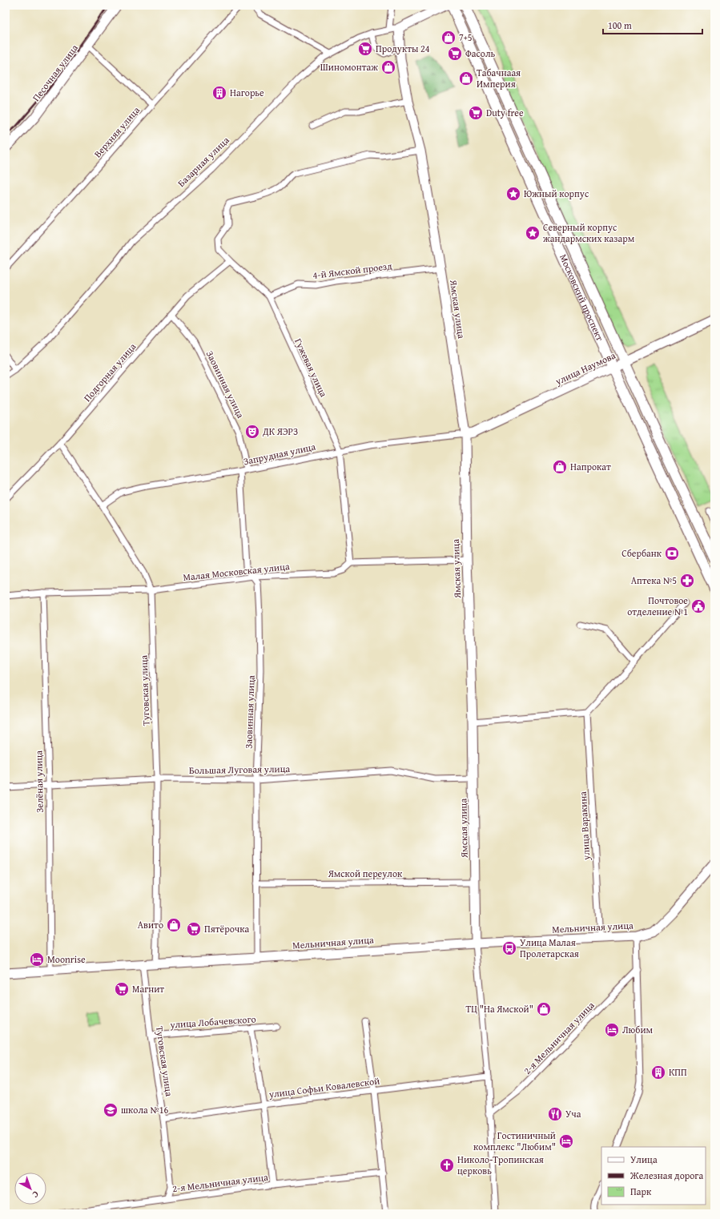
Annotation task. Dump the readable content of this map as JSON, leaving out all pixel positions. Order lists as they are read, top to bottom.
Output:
{
  "streets": {
    "main road": ["Московский проспект"],
    "street": [
      "Песочная улица",
      "Верхняя улица",
      "Базарная улица",
      "4-й Ямской проезд",
      "Ямская улица",
      "Гужевая улица",
      "улица Наумова",
      "Подгорная улица",
      "Заовинная улица",
      "Запрудная улица",
      "Малая Московская улица",
      "Туговская улица",
      "Большая Луговая улица",
      "Зелёная улица",
      "улица Варакина",
      "Ямской переулок",
      "Мельничная улица",
      "улица Лобачевского",
      "2-я Мельничная улица",
      "улица Софьи Ковалевской"
    ]
  },
  "crossings": [
    ["Базарная улица", "Ямская улица"],
    ["4-й Ямской проезд", "Ямская улица"],
    ["4-й Ямской проезд", "Гужевая улица"],
    ["Московский проспект", "улица Наумова"],
    ["Ямская улица", "Гужевая улица"],
    ["Ямская улица", "улица Наумова"],
    ["Ямская улица", "Запрудная улица"],
    ["Ямская улица", "Большая Луговая улица"],
    ["Ямская улица", "Ямской переулок"],
    ["Ямская улица", "Мельничная улица"],
    ["Ямская улица", "2-я Мельничная улица"],
    ["Ямская улица", "улица Софьи Ковалевской"],
    ["Гужевая улица", "Подгорная улица"],
    ["Гужевая улица", "Запрудная улица"],
    ["Гужевая улица", "Малая Московская улица"],
    ["улица Наумова", "Запрудная улица"],
    ["Подгорная улица", "Заовинная улица"],
    ["Подгорная улица", "Туговская улица"],
    ["Заовинная улица", "Запрудная улица"],
    ["Заовинная улица", "Малая Московская улица"],
    ["Заовинная улица", "Большая Луговая улица"],
    ["Заовинная улица", "Ямской переулок"],
    ["Заовинная улица", "Мельничная улица"],
    ["Запрудная улица", "Туговская улица"],
    ["Малая Московская улица", "Туговская улица"],
    ["Малая Московская улица", "Зелёная улица"],
    ["Туговская улица", "Большая Луговая улица"],
    ["Туговская улица", "Мельничная улица"],
    ["Туговская улица", "улица Лобачевского"],
    ["Туговская улица", "2-я Мельничная улица"],
    ["Туговская улица", "улица Софьи Ковалевской"],
    ["Большая Луговая улица", "Зелёная улица"],
    ["Зелёная улица", "Мельничная улица"],
    ["улица Варакина", "Мельничная улица"]
  ],
  "places": {
    "shop": [
      "7+5",
      "Шиномонтаж",
      "Табачнаая Империя",
      "Напрокат",
      "Авито",
      "ТЦ \"На Ямской\""
    ],
    "supermarket": [
      "Продукты 24",
      "Фасоль",
      "Duty free",
      "Пятёрочка",
      "Магнит"
    ],
    "building": ["Нагорье", "КПП"],
    "place": ["Южный корпус", "Северный корпус жандармских казарм"],
    "theatre": ["ДК ЯЭРЗ"],
    "bank": ["Сбербанк"],
    "pharmacy": ["Аптека №5"],
    "public building": ["Почтовое отделение №1"],
    "bus stop": ["Улица Малая Пролетарская"],
    "hotel": ["Moonrise", "Любим", "Гостиничный комплекс \"Любим\""],
    "school or university": ["школа №16"],
    "restaurant": ["Уча"],
    "church": ["Николо-Тропинская церковь"]
  },
  "legend": ["Улица", "Железная дорога", "Парк"],
  "scale_bar": "100 m",
  "north": "bottom right"
}
